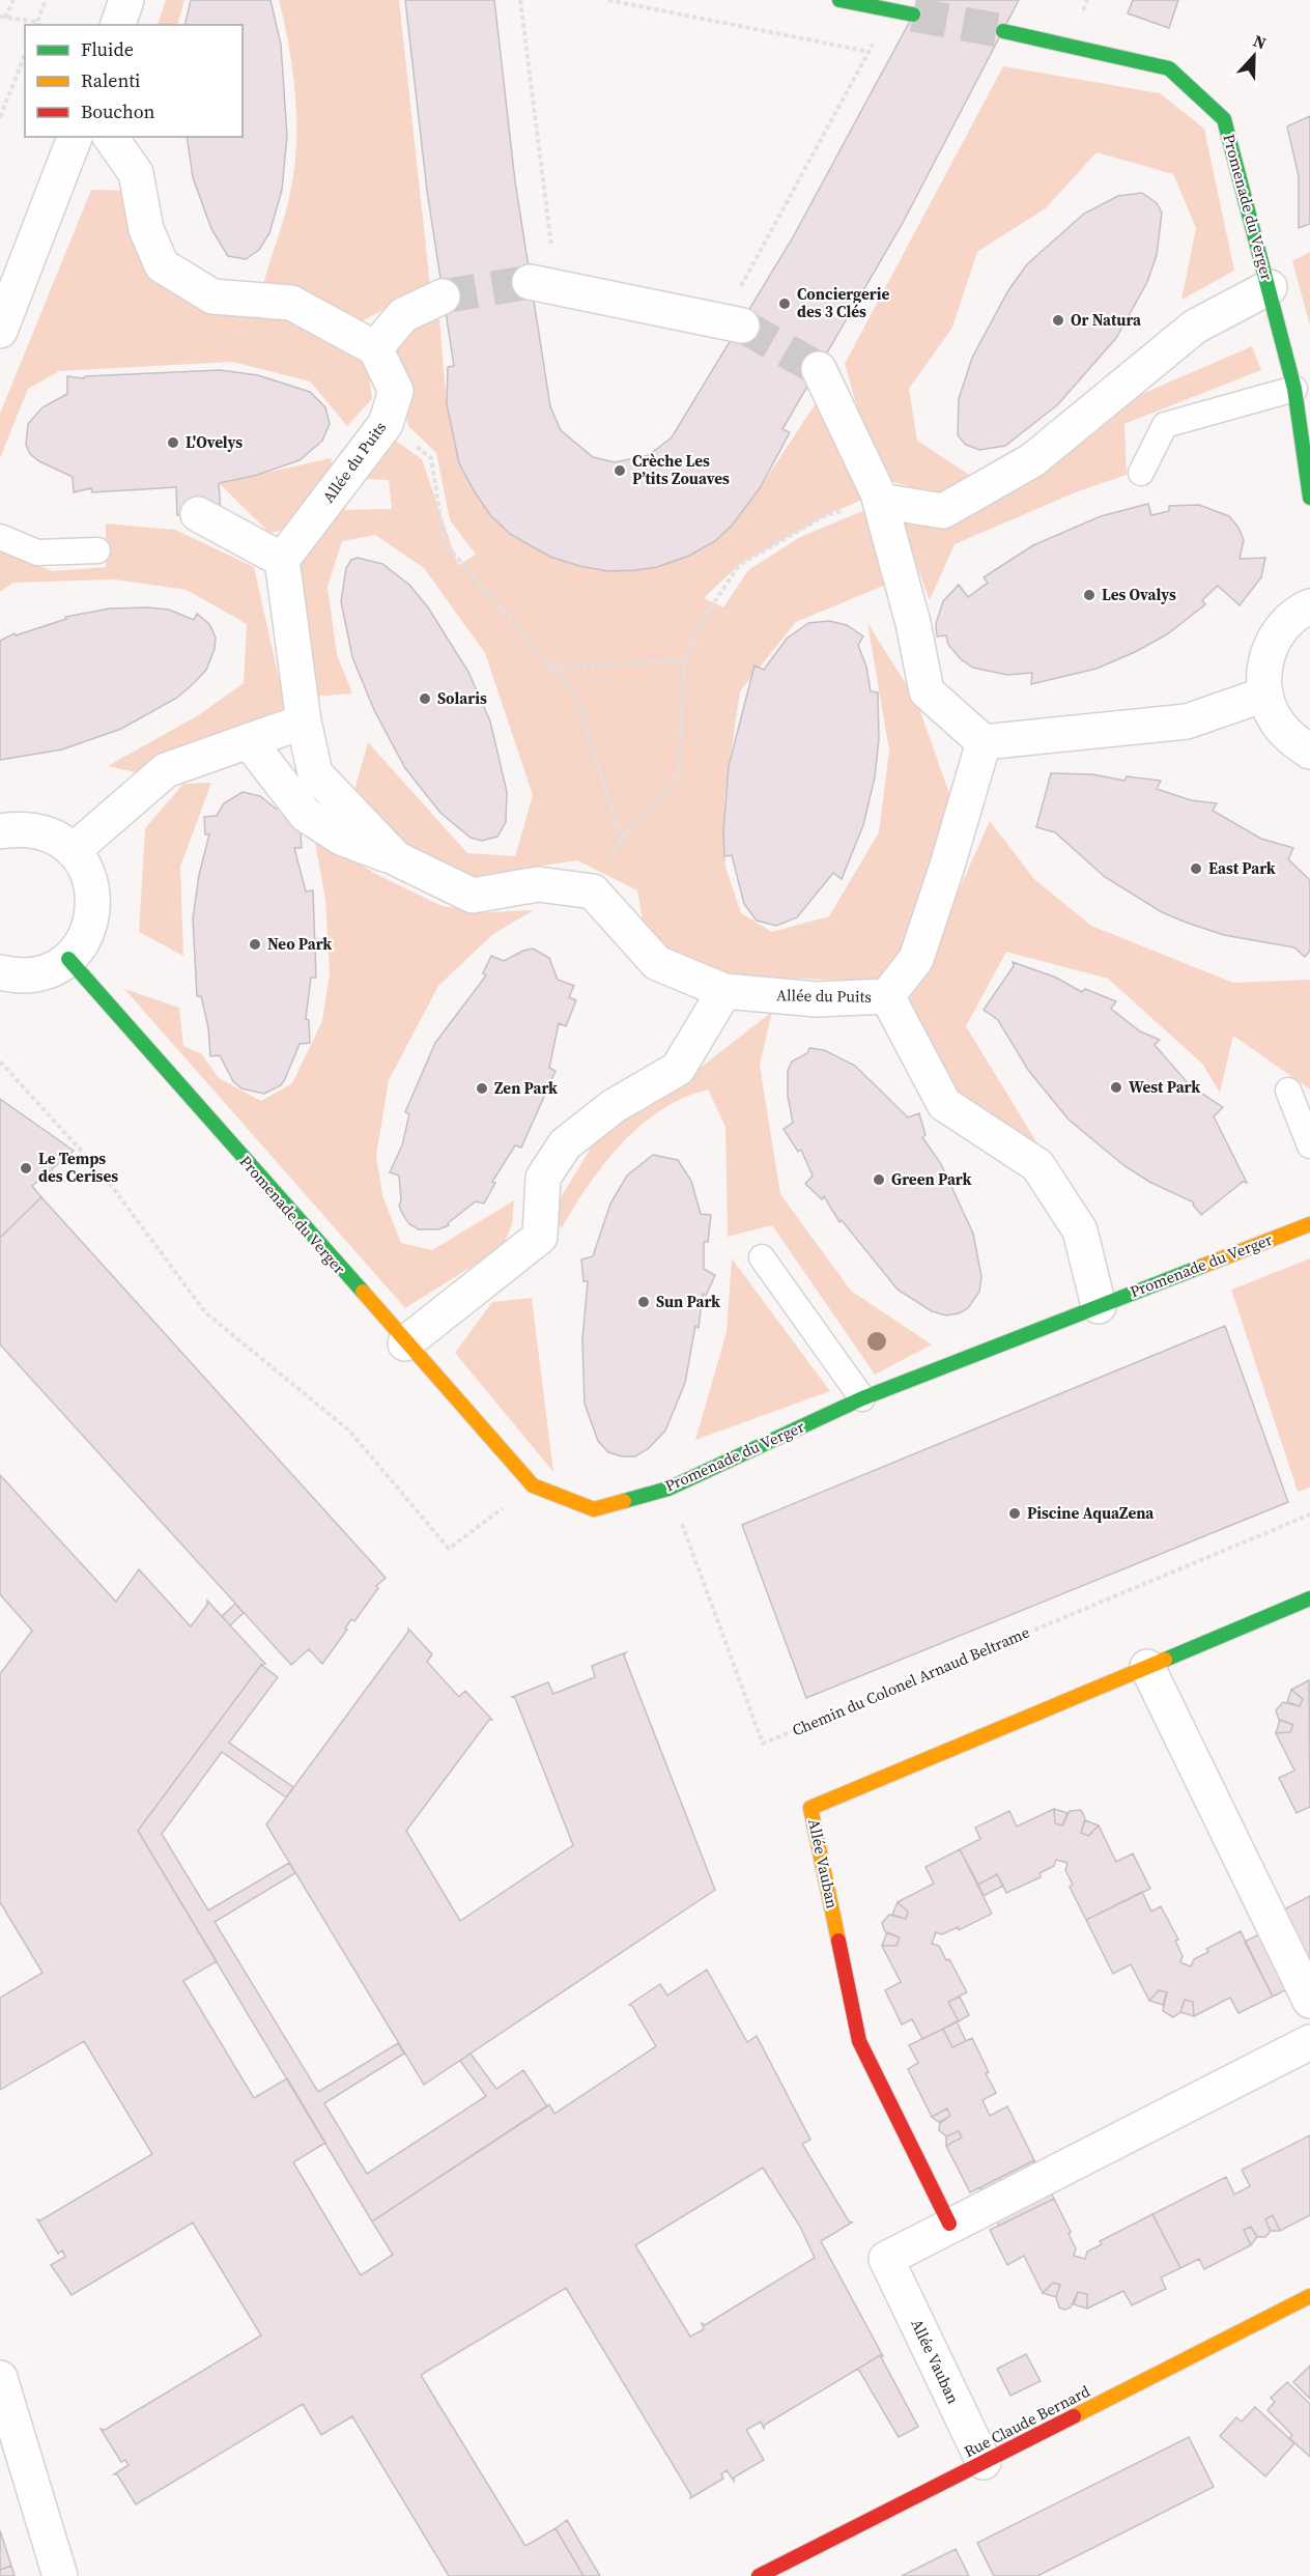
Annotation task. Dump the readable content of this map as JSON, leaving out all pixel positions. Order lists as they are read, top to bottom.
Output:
{
  "streets": {
    "street": [
      "Promenade du Verger",
      "Allée du Puits",
      "Allée Vauban",
      "Rue Claude Bernard"
    ],
    "path": ["Chemin du Colonel Arnaud Beltrame"]
  },
  "crossings": [
    ["Promenade du Verger", "Chemin du Colonel Arnaud Beltrame"],
    ["Allée Vauban", "Rue Claude Bernard"]
  ],
  "places": [
    "Conciergerie des 3 Clés",
    "Or Natura",
    "L'Ovelys",
    "Crèche Les P’tits Zouaves",
    "Les Ovalys",
    "Solaris",
    "East Park",
    "Neo Park",
    "West Park",
    "Zen Park",
    "Le Temps des Cerises",
    "Green Park",
    "Sun Park",
    "Piscine AquaZena"
  ],
  "legend": ["Fluide", "Ralenti", "Bouchon"],
  "north": "top"
}
